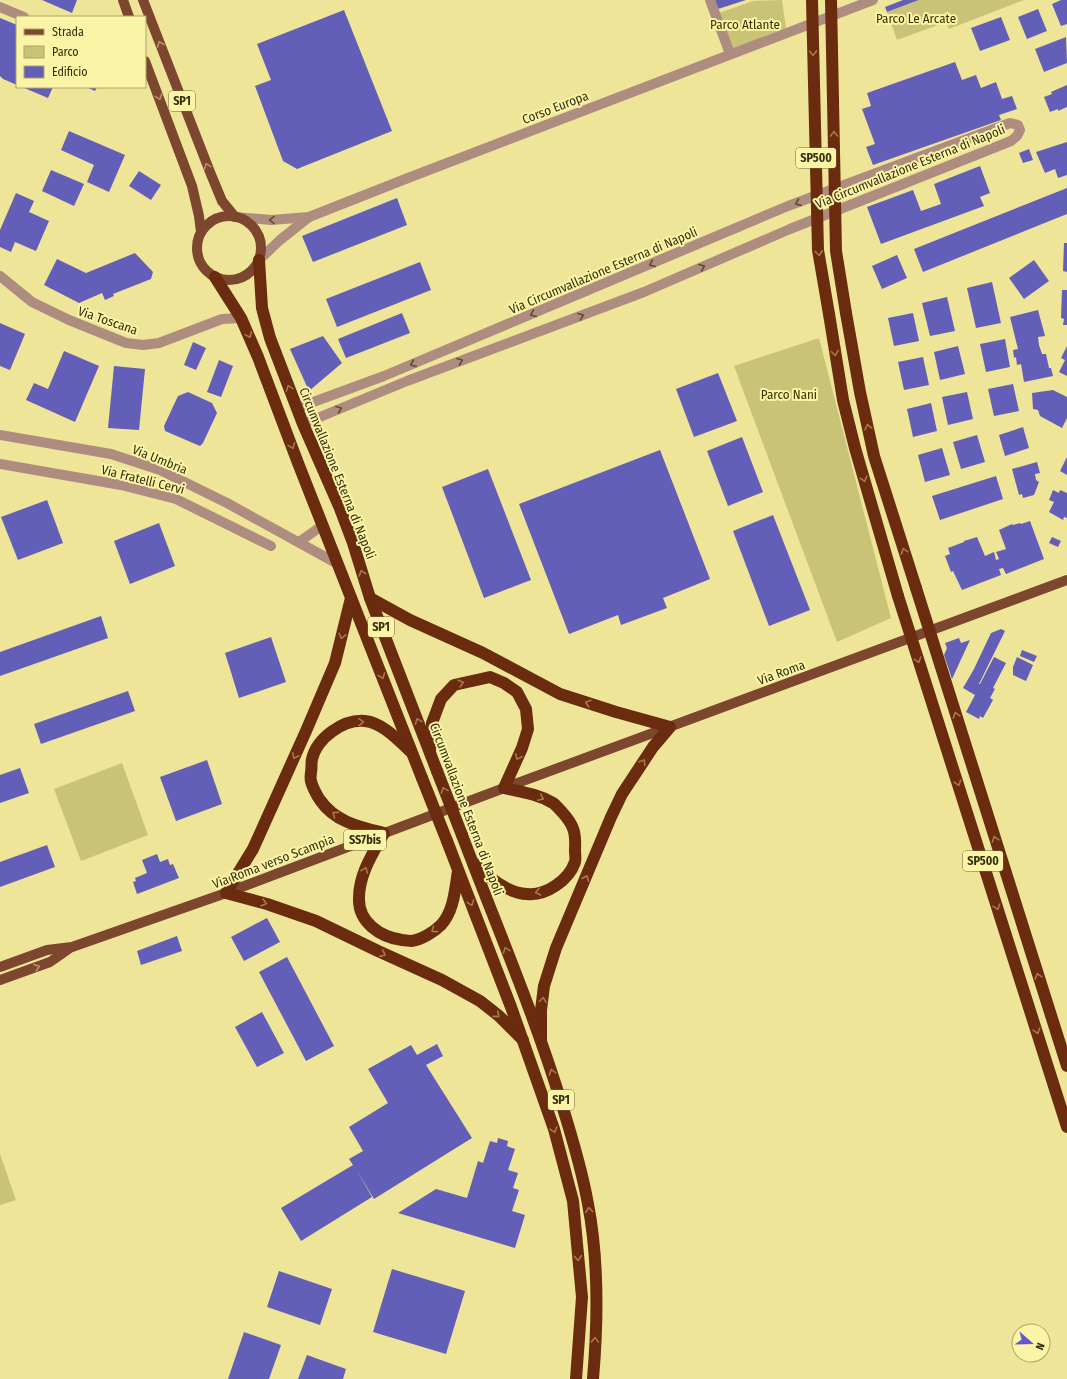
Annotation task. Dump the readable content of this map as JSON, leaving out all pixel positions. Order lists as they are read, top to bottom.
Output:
{
  "streets": {
    "highway": ["SP1", "SP500", "Circumvallazione Esterna di Napoli"],
    "main road": ["Via Roma", "SS7bis", "Via Roma verso Scampia"],
    "street": [
      "Corso Europa",
      "Via Circumvallazione Esterna di Napoli",
      "Via Toscana",
      "Via Umbria",
      "Via Fratelli Cervi"
    ]
  },
  "crossings": [
    ["SP1", "Corso Europa"],
    ["SP1", "Via Toscana"],
    ["SP1", "Via Umbria"],
    ["SP1", "Circumvallazione Esterna di Napoli"],
    ["Corso Europa", "Circumvallazione Esterna di Napoli"],
    ["Via Circumvallazione Esterna di Napoli", "Circumvallazione Esterna di Napoli"],
    ["Via Roma", "Via Roma verso Scampia"]
  ],
  "parks": ["Parco Le Arcate", "Parco Atlante", "Parco Nani"],
  "legend": ["Strada", "Parco", "Edificio"],
  "north": "right"
}
